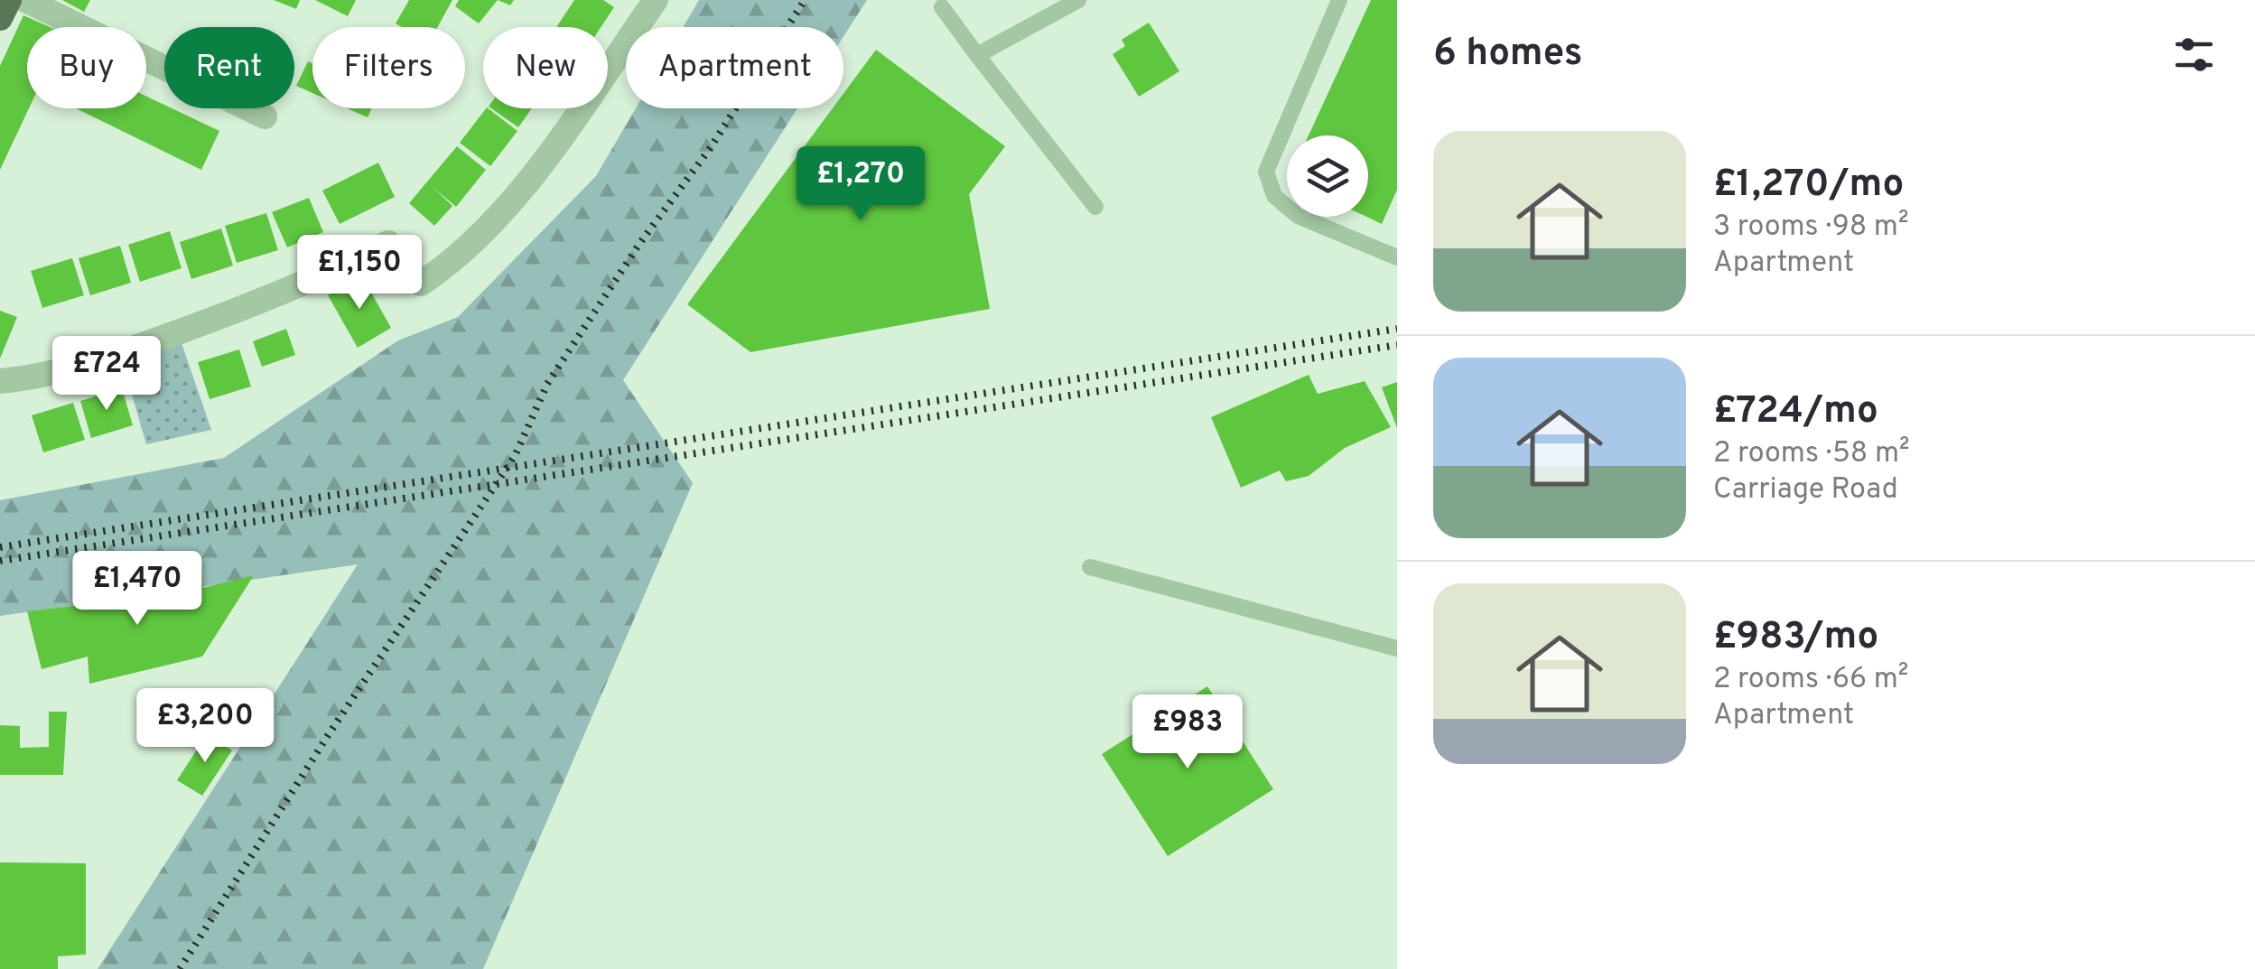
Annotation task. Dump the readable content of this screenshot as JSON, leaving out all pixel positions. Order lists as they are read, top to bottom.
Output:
{
  "page": {
    "heading": "6 homes",
    "chip": [
      "Buy",
      "Rent",
      "Filters",
      "New",
      "Apartment"
    ],
    "list": [
      {
        "name": "£1,270/mo",
        "note": "3 rooms · 98 m² · Apartment"
      },
      {
        "name": "£724/mo",
        "note": "2 rooms · 58 m² · Carriage Road"
      },
      {
        "name": "£983/mo",
        "note": "2 rooms · 66 m² · Apartment"
      }
    ],
    "price": [
      "£1,270",
      "£1,150",
      "£724",
      "£1,470",
      "£3,200",
      "£983"
    ]
  }
}
